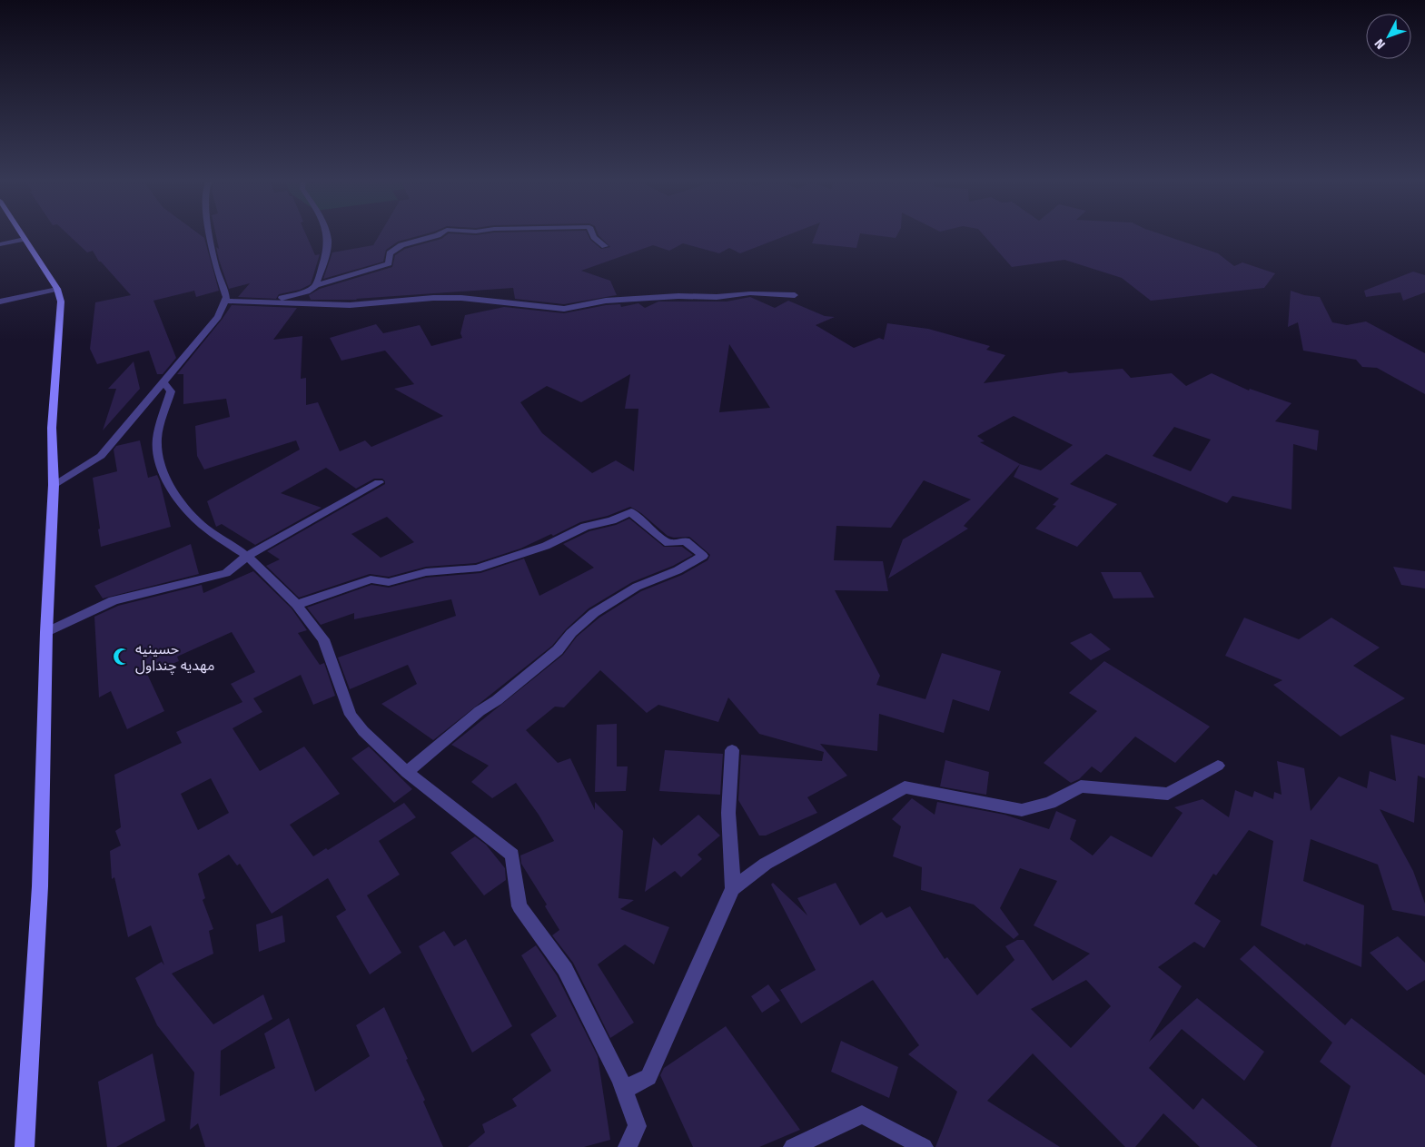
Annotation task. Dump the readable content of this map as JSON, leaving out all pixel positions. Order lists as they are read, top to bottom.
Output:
{
  "places": {
    "mosque": ["حسینیه مهدیه چنداول"]
  },
  "north": "bottom left"
}
